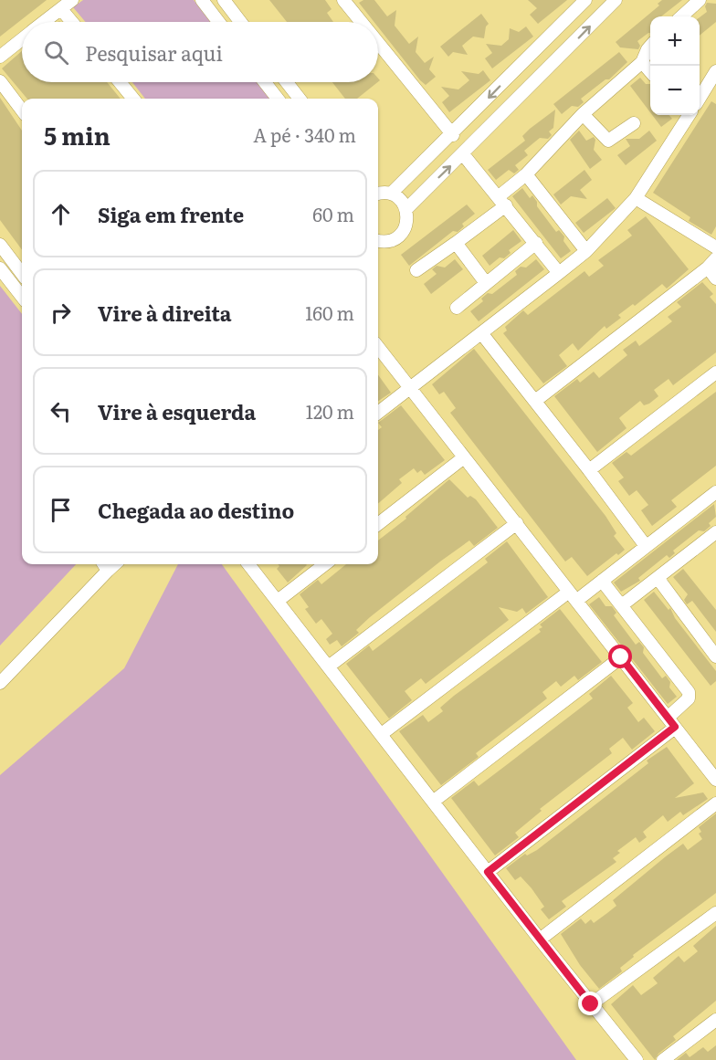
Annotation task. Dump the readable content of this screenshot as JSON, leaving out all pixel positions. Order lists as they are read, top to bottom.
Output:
{
  "page": {
    "map_buttons": ["+", "−"],
    "search": "Pesquisar aqui",
    "heading": ["5 min", "A pé · 340 m"],
    "list": [
      ["Siga em frente", "60 m"],
      ["Vire à direita", "160 m"],
      ["Vire à esquerda", "120 m"],
      "Chegada ao destino"
    ]
  }
}
